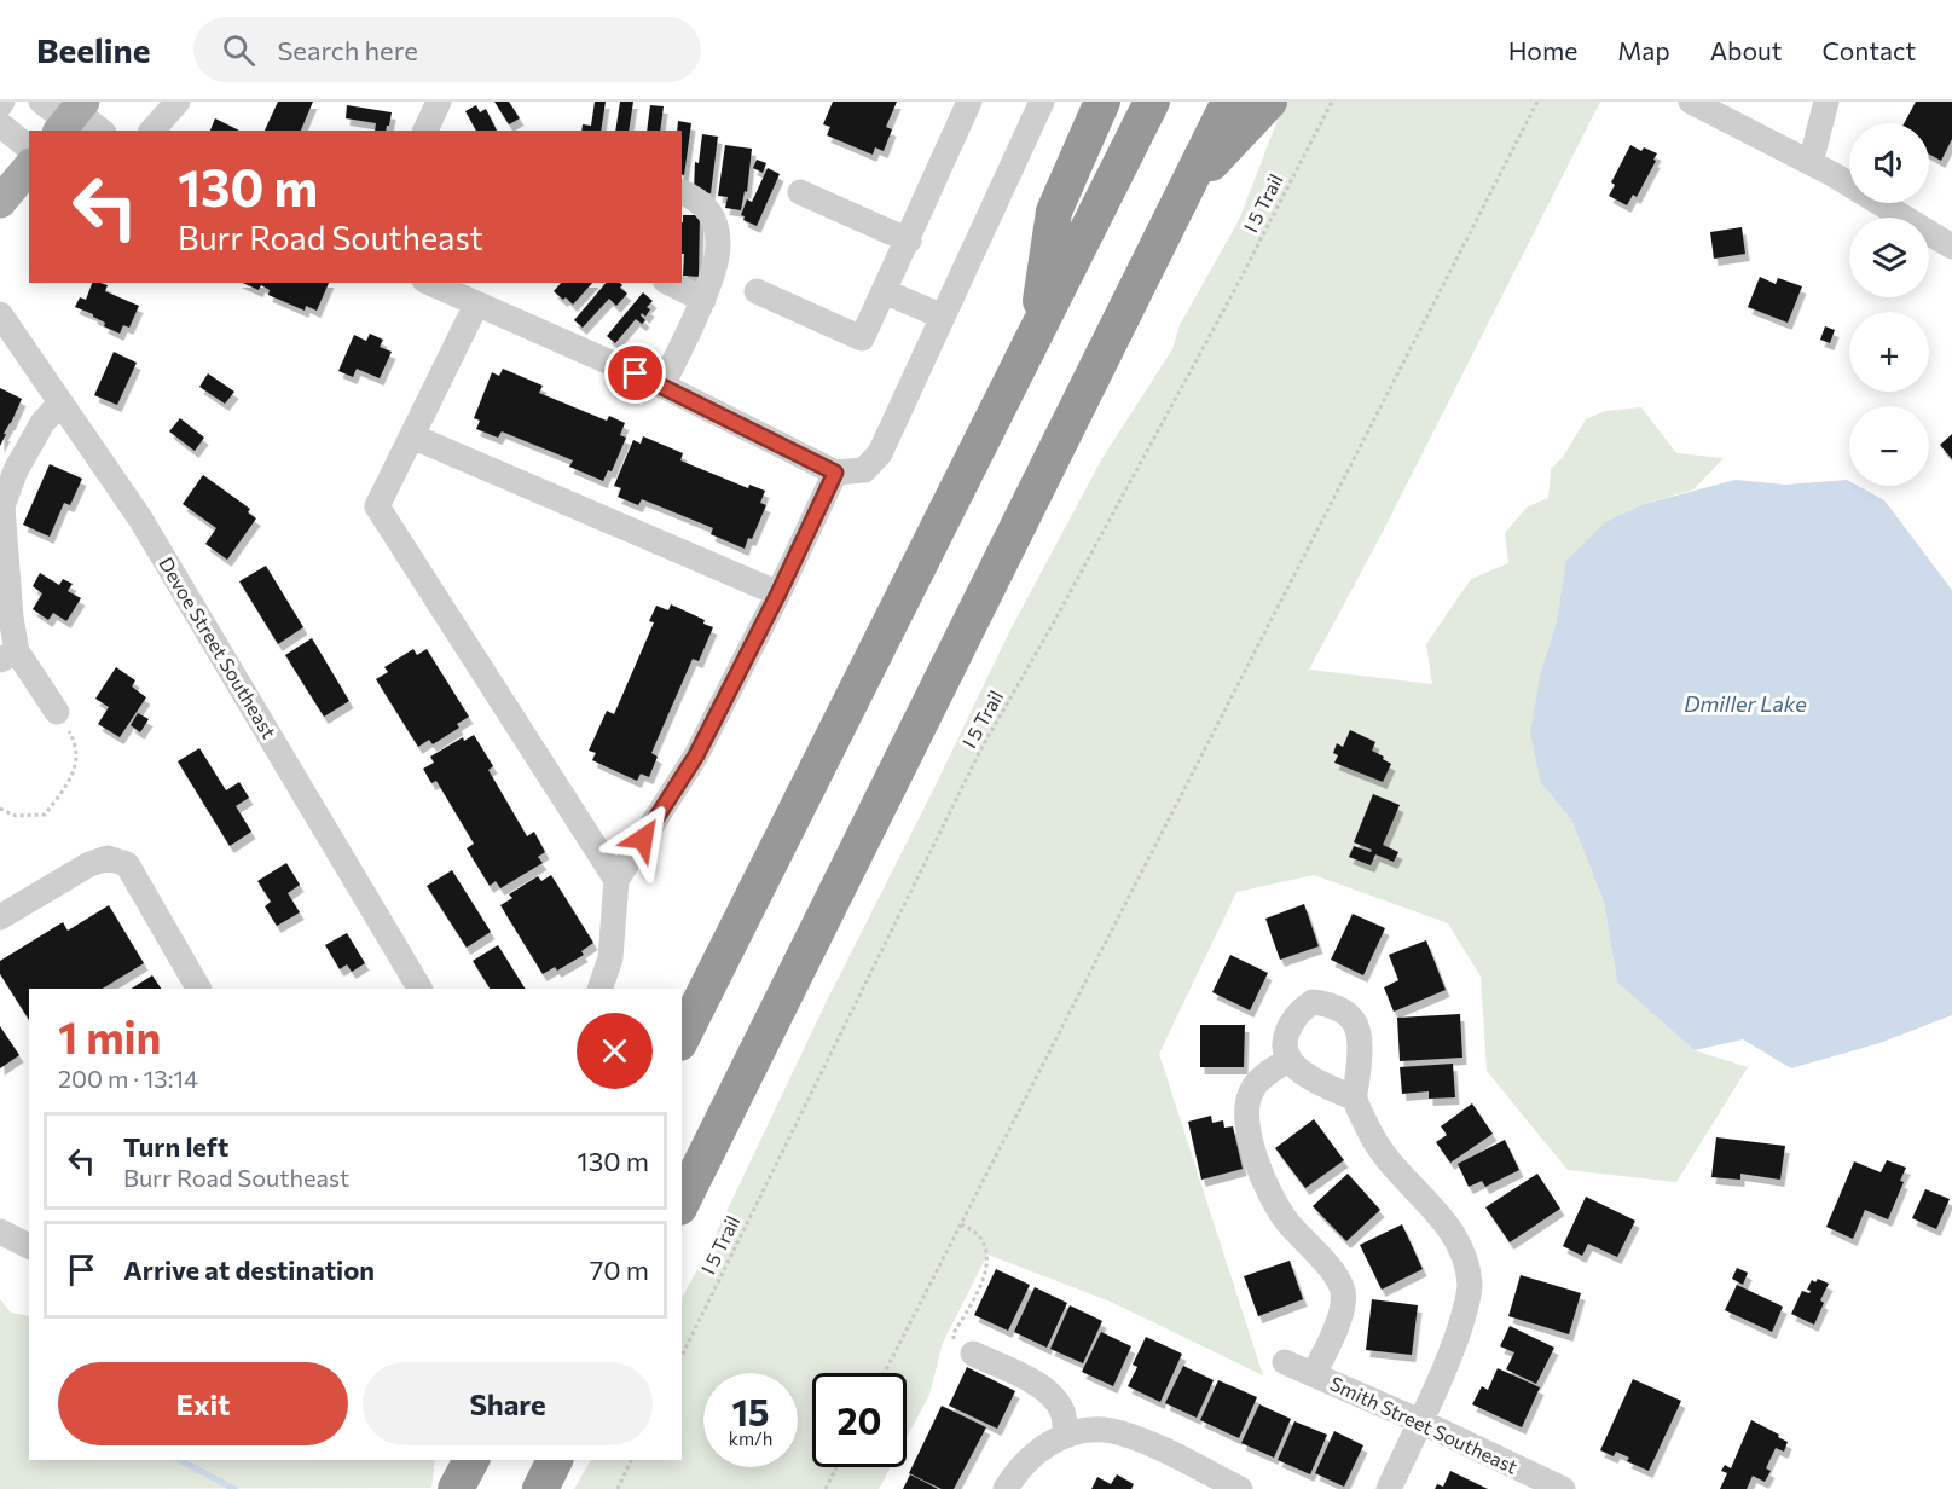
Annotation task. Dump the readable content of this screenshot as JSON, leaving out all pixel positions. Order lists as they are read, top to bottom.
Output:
{
  "streets": {
    "street": ["Devoe Street Southeast", "Smith Street Southeast"],
    "path": ["I 5 Trail"]
  },
  "water": ["Dmiller Lake"],
  "page": {
    "header": "Beeline",
    "search": "Search here",
    "nav": [
      "Home",
      "Map",
      "About",
      "Contact"
    ],
    "map_buttons": ["+", "−"],
    "turn": ["130 m", "Burr Road Southeast"],
    "heading": ["1 min", "200 m · 13:14"],
    "list": [
      {
        "name": "Turn left",
        "note": "Burr Road Southeast",
        "value": "130 m"
      },
      {
        "name": "Arrive at destination",
        "value": "70 m"
      }
    ],
    "buttons": ["Exit", "Share"],
    "speed": "15 km/h",
    "limit": "20"
  }
}
